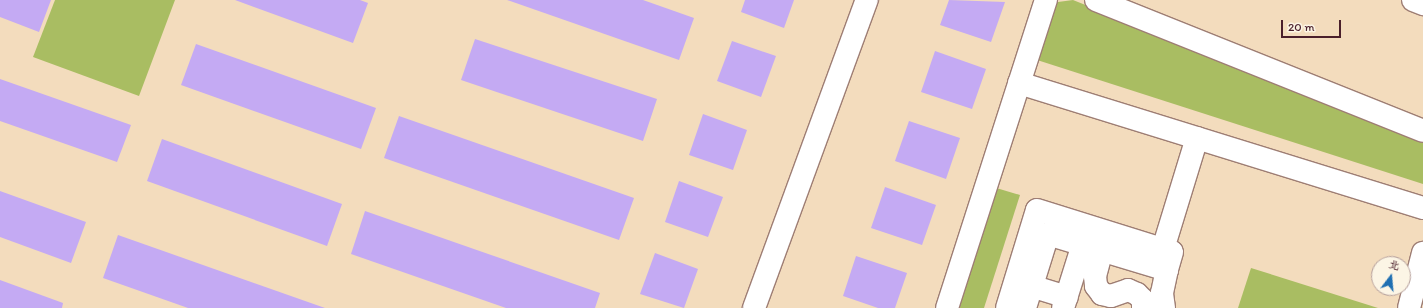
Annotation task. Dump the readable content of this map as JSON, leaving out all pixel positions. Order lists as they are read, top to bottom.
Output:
{
  "scale_bar": "20 m",
  "north": "top"
}
